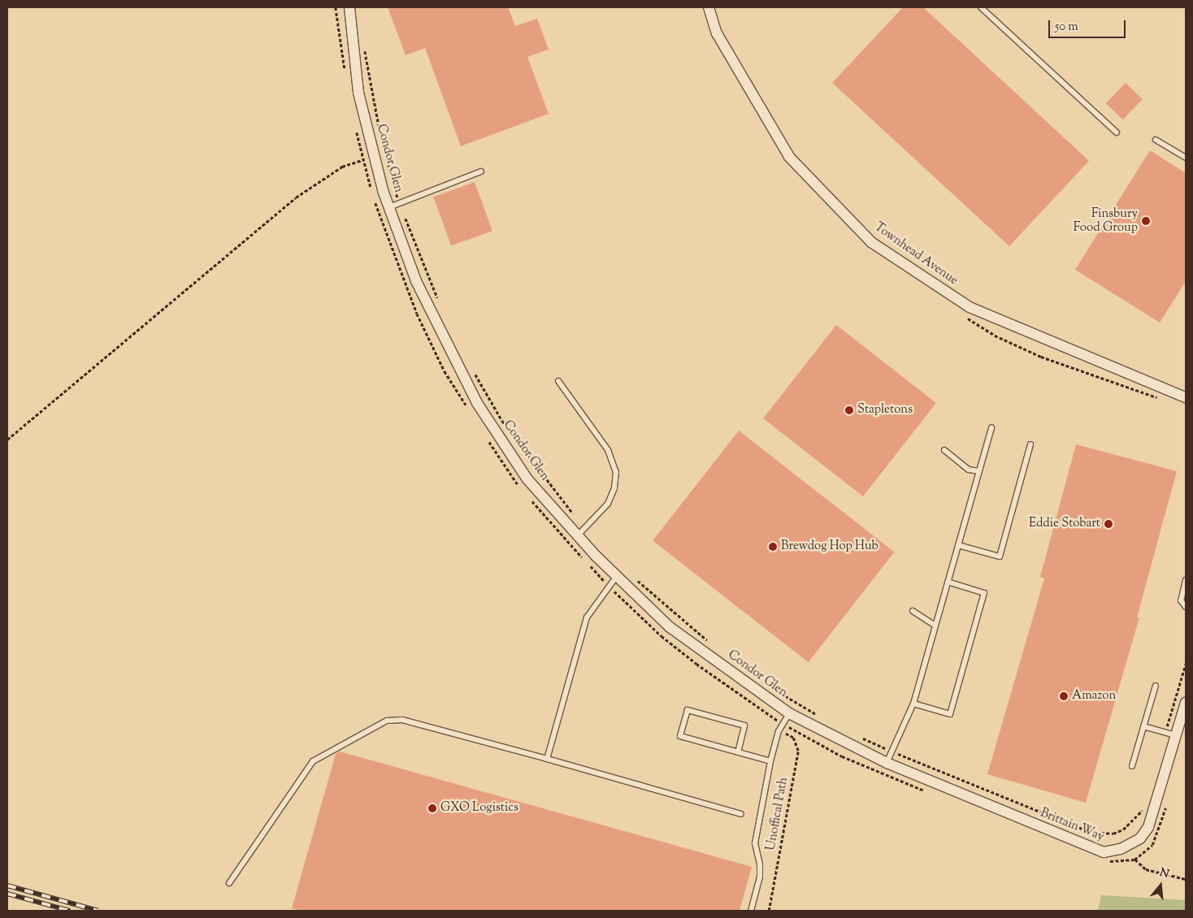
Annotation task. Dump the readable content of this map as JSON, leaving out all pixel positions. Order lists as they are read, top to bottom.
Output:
{
  "streets": {
    "street": ["Condor Glen", "Townhead Avenue", "Brittain Way"],
    "path": ["Unoffical Path"]
  },
  "crossings": [
    ["Condor Glen", "Brittain Way"]
  ],
  "places": [
    "Finsbury Food Group",
    "Stapletons",
    "Eddie Stobart",
    "Brewdog Hop Hub",
    "Amazon",
    "GXO Logistics"
  ],
  "scale_bar": "50 m",
  "north": "top"
}
